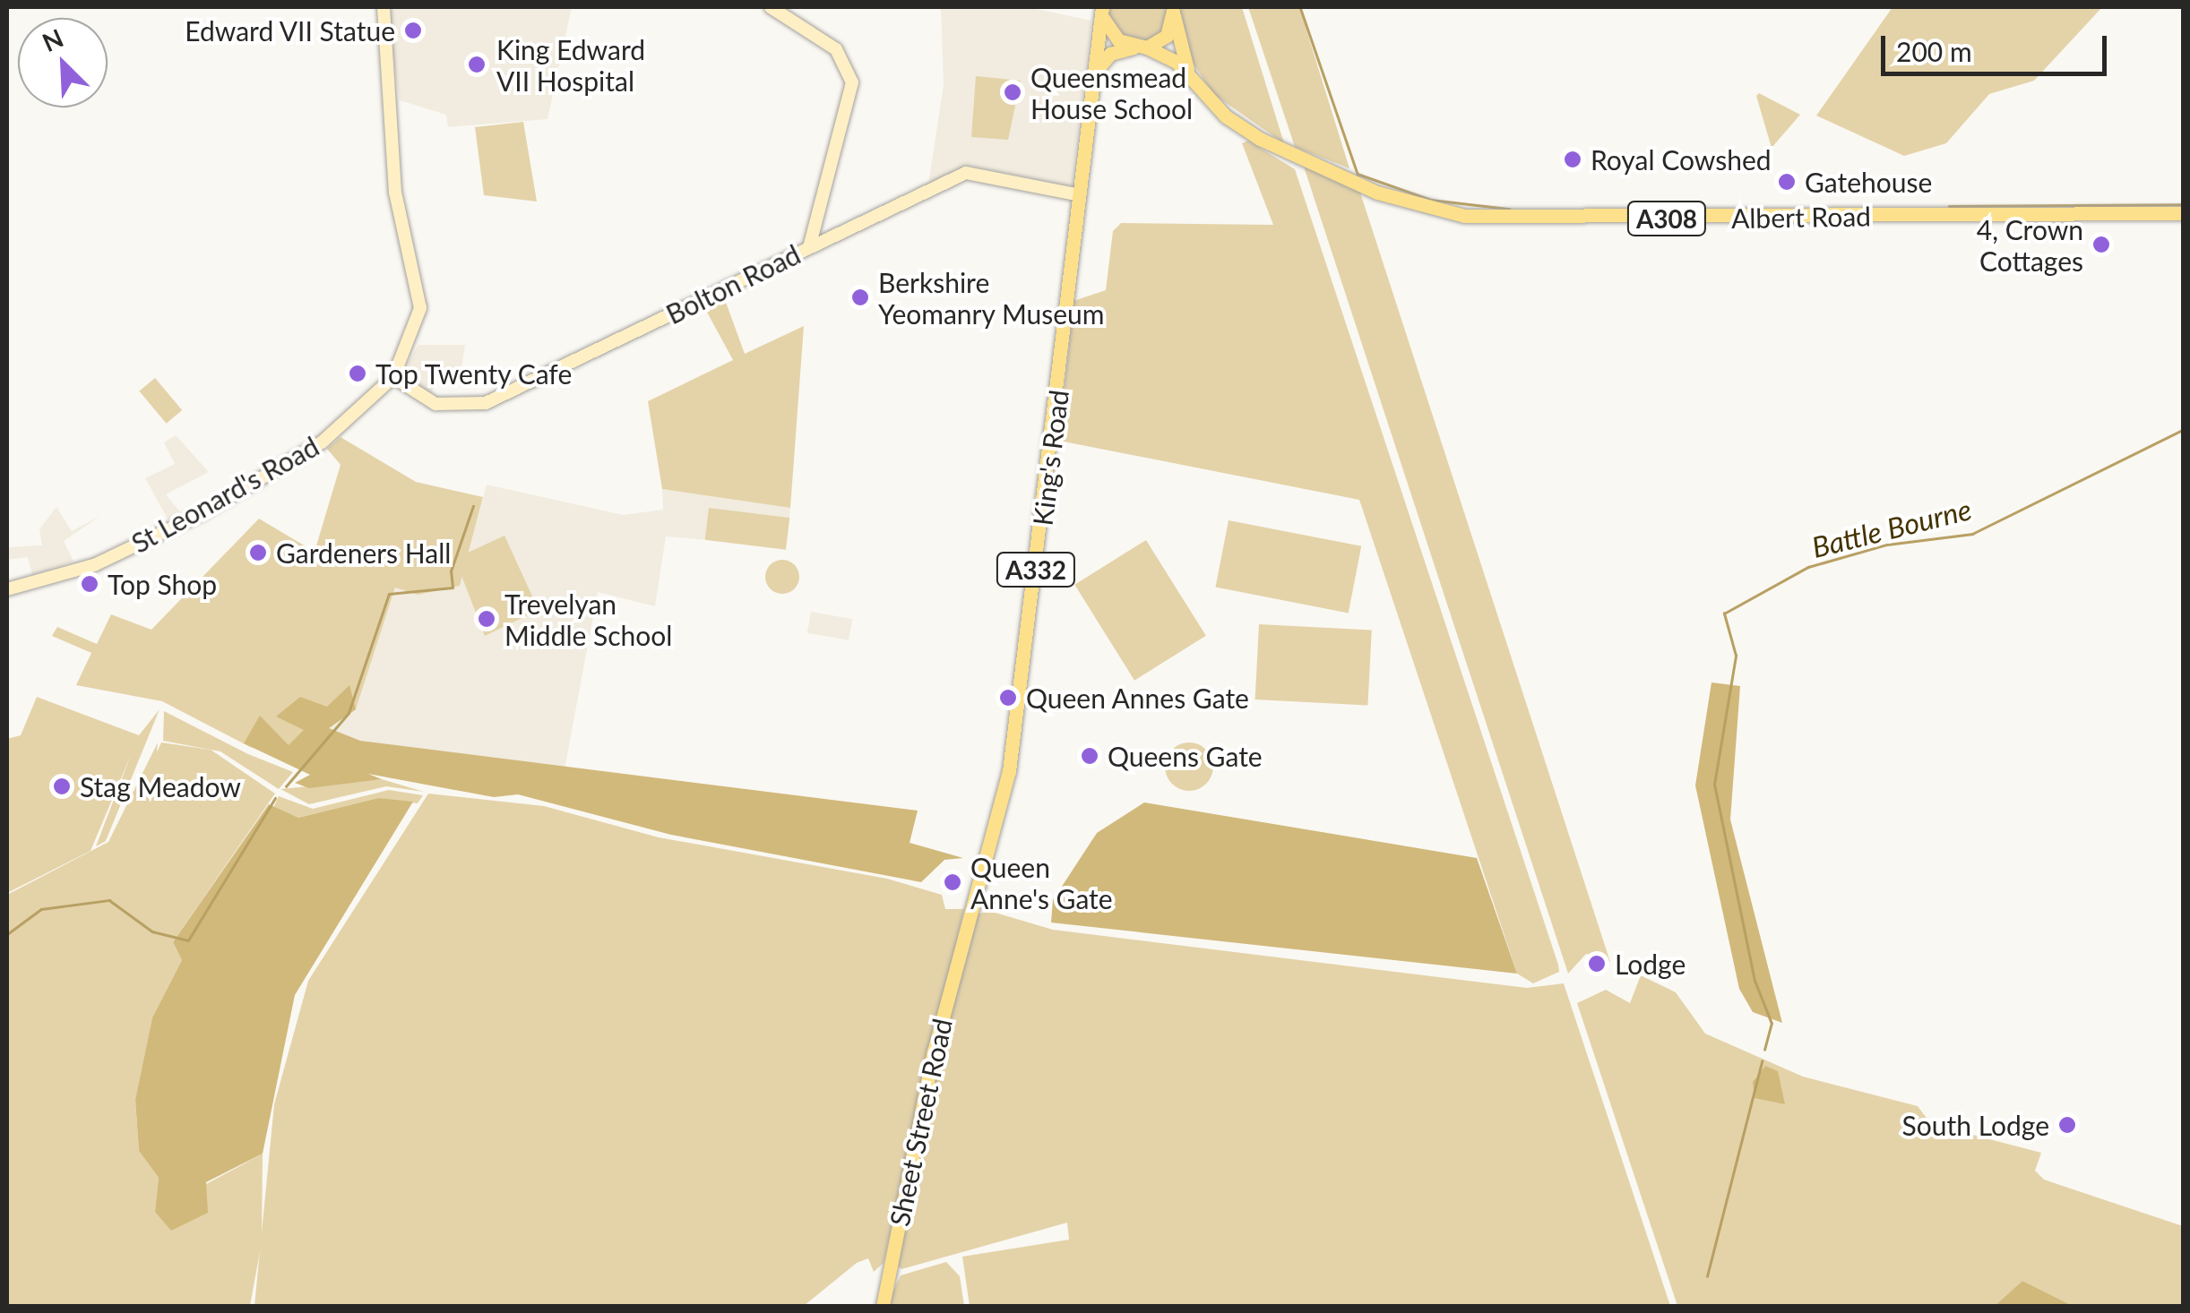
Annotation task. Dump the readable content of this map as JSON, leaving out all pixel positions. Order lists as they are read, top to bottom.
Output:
{
  "streets": {
    "main road": [
      "Albert Road",
      "A308",
      "King's Road",
      "A332",
      "Sheet Street Road"
    ],
    "street": ["Bolton Road", "St Leonard's Road"]
  },
  "crossings": [
    ["Albert Road", "King's Road"],
    ["Bolton Road", "King's Road"],
    ["Bolton Road", "St Leonard's Road"],
    ["King's Road", "Sheet Street Road"]
  ],
  "water": ["Battle Bourne"],
  "places": [
    "Edward VII Statue",
    "King Edward VII Hospital",
    "Queensmead House School",
    "Royal Cowshed",
    "Gatehouse",
    "4, Crown Cottages",
    "Berkshire Yeomanry Museum",
    "Top Twenty Cafe",
    "Gardeners Hall",
    "Top Shop",
    "Trevelyan Middle School",
    "Queen Annes Gate",
    "Queens Gate",
    "Stag Meadow",
    "Queen Anne's Gate",
    "Lodge",
    "South Lodge"
  ],
  "scale_bar": "200 m",
  "north": "top left"
}
